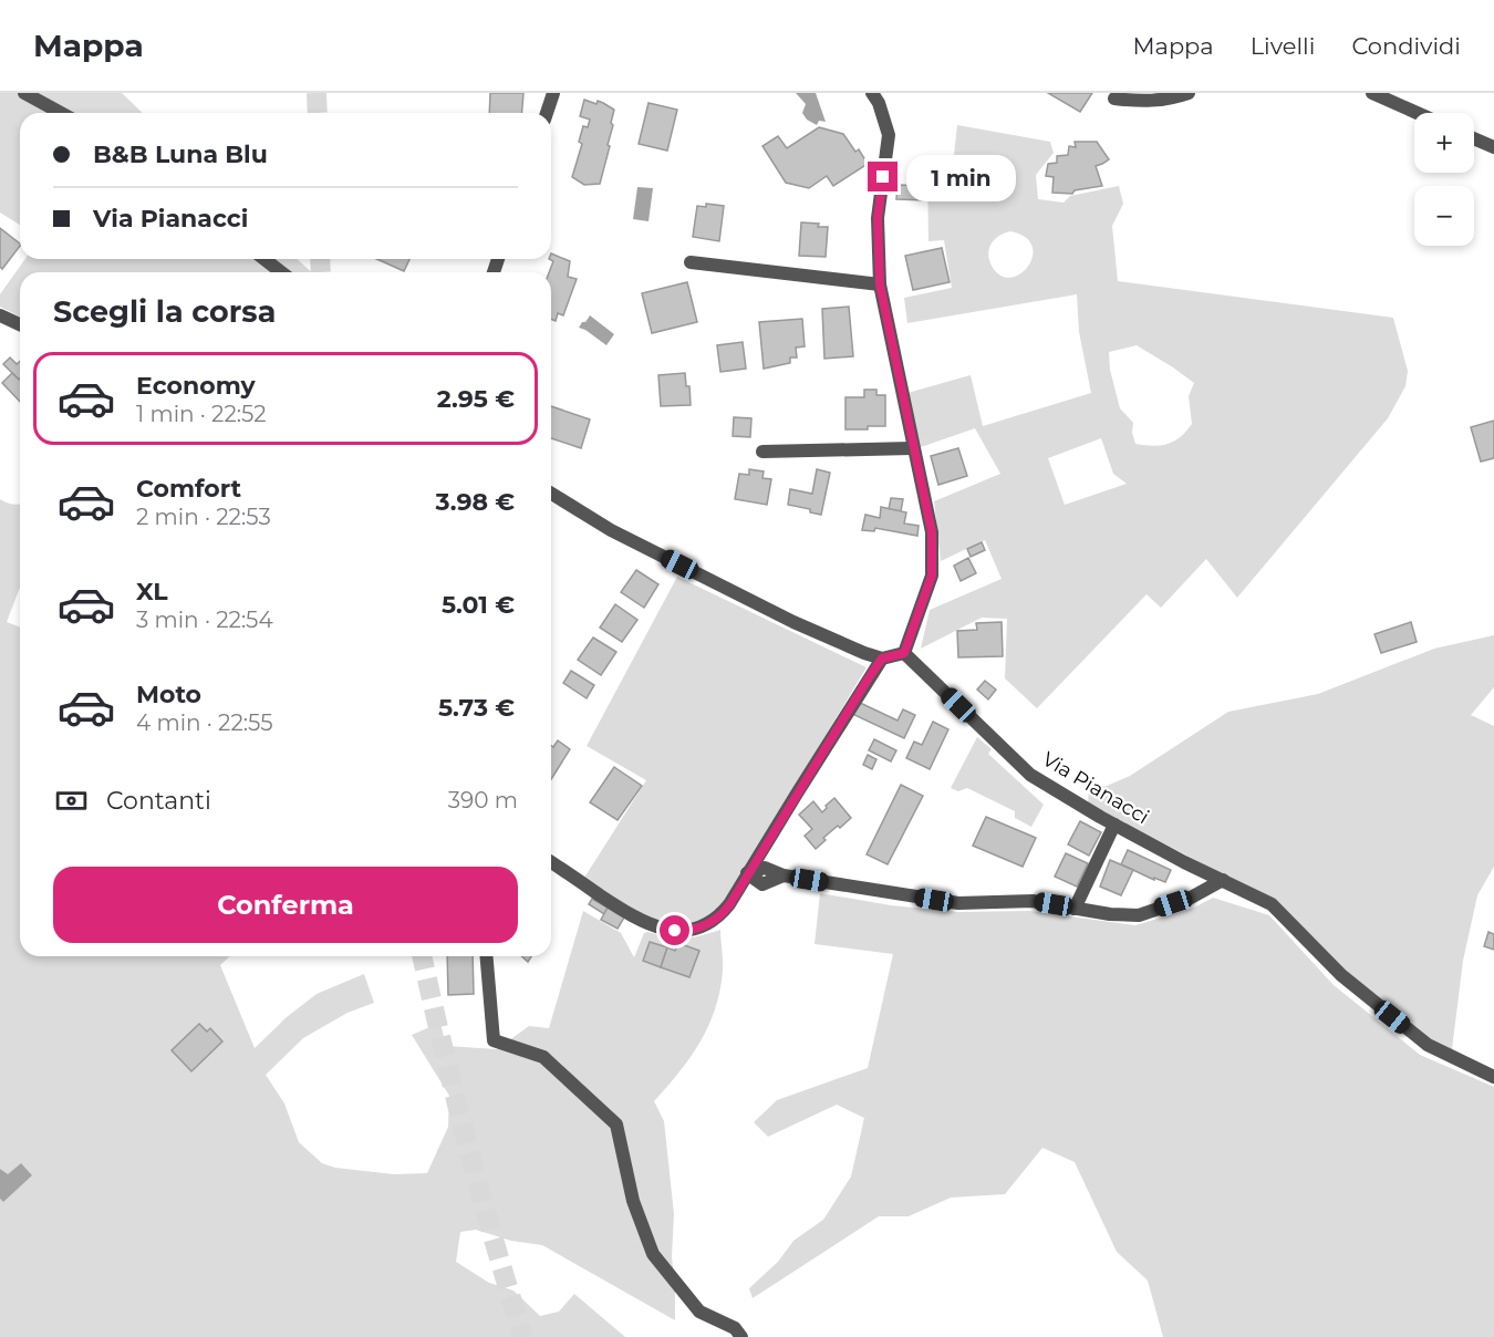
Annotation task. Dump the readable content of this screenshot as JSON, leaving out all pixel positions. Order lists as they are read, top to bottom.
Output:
{
  "streets": {
    "street": ["Via Pianacci"]
  },
  "page": {
    "header": "Mappa",
    "nav": ["Mappa", "Livelli", "Condividi"],
    "map_buttons": ["+", "−"],
    "banner": ["B&B Luna Blu", "Via Pianacci"],
    "bubble": "1 min",
    "heading": "Scegli la corsa",
    "list": [
      {
        "name": "Economy",
        "note": "1 min · 22:52",
        "value": "2.95 €"
      },
      {
        "name": "Comfort",
        "note": "2 min · 22:53",
        "value": "3.98 €"
      },
      {
        "name": "XL",
        "note": "3 min · 22:54",
        "value": "5.01 €"
      },
      {
        "name": "Moto",
        "note": "4 min · 22:55",
        "value": "5.73 €"
      }
    ],
    "pay": ["Contanti", "390 m"],
    "buttons": "Conferma"
  }
}
